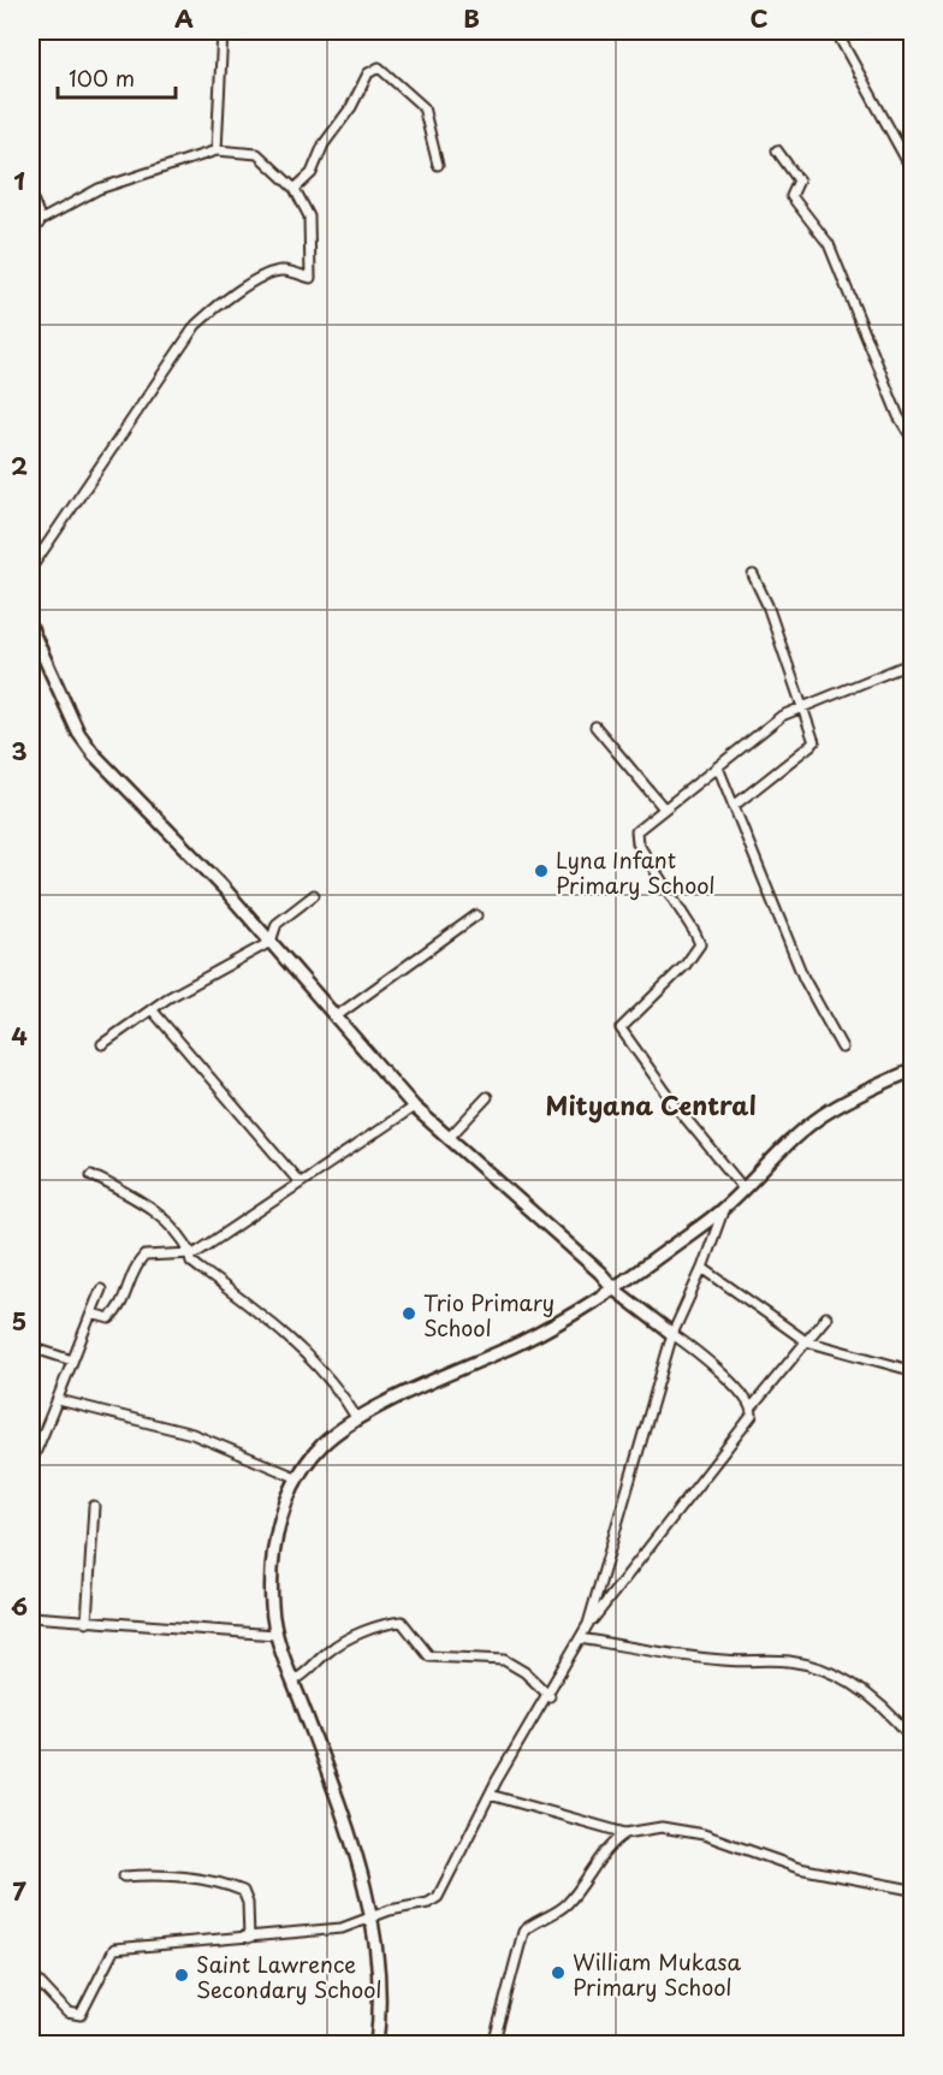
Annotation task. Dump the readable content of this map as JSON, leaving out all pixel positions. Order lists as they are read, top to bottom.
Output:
{
  "districts": ["Mityana Central"],
  "places": [
    "Lyna Infant Primary School",
    "Trio Primary School",
    "William Mukasa Primary School",
    "Saint Lawrence Secondary School"
  ],
  "scale_bar": "100 m",
  "grid": {
    "columns": ["A", "B", "C"],
    "rows": [
      "1",
      "2",
      "3",
      "4",
      "5",
      "6",
      "7"
    ]
  }
}
